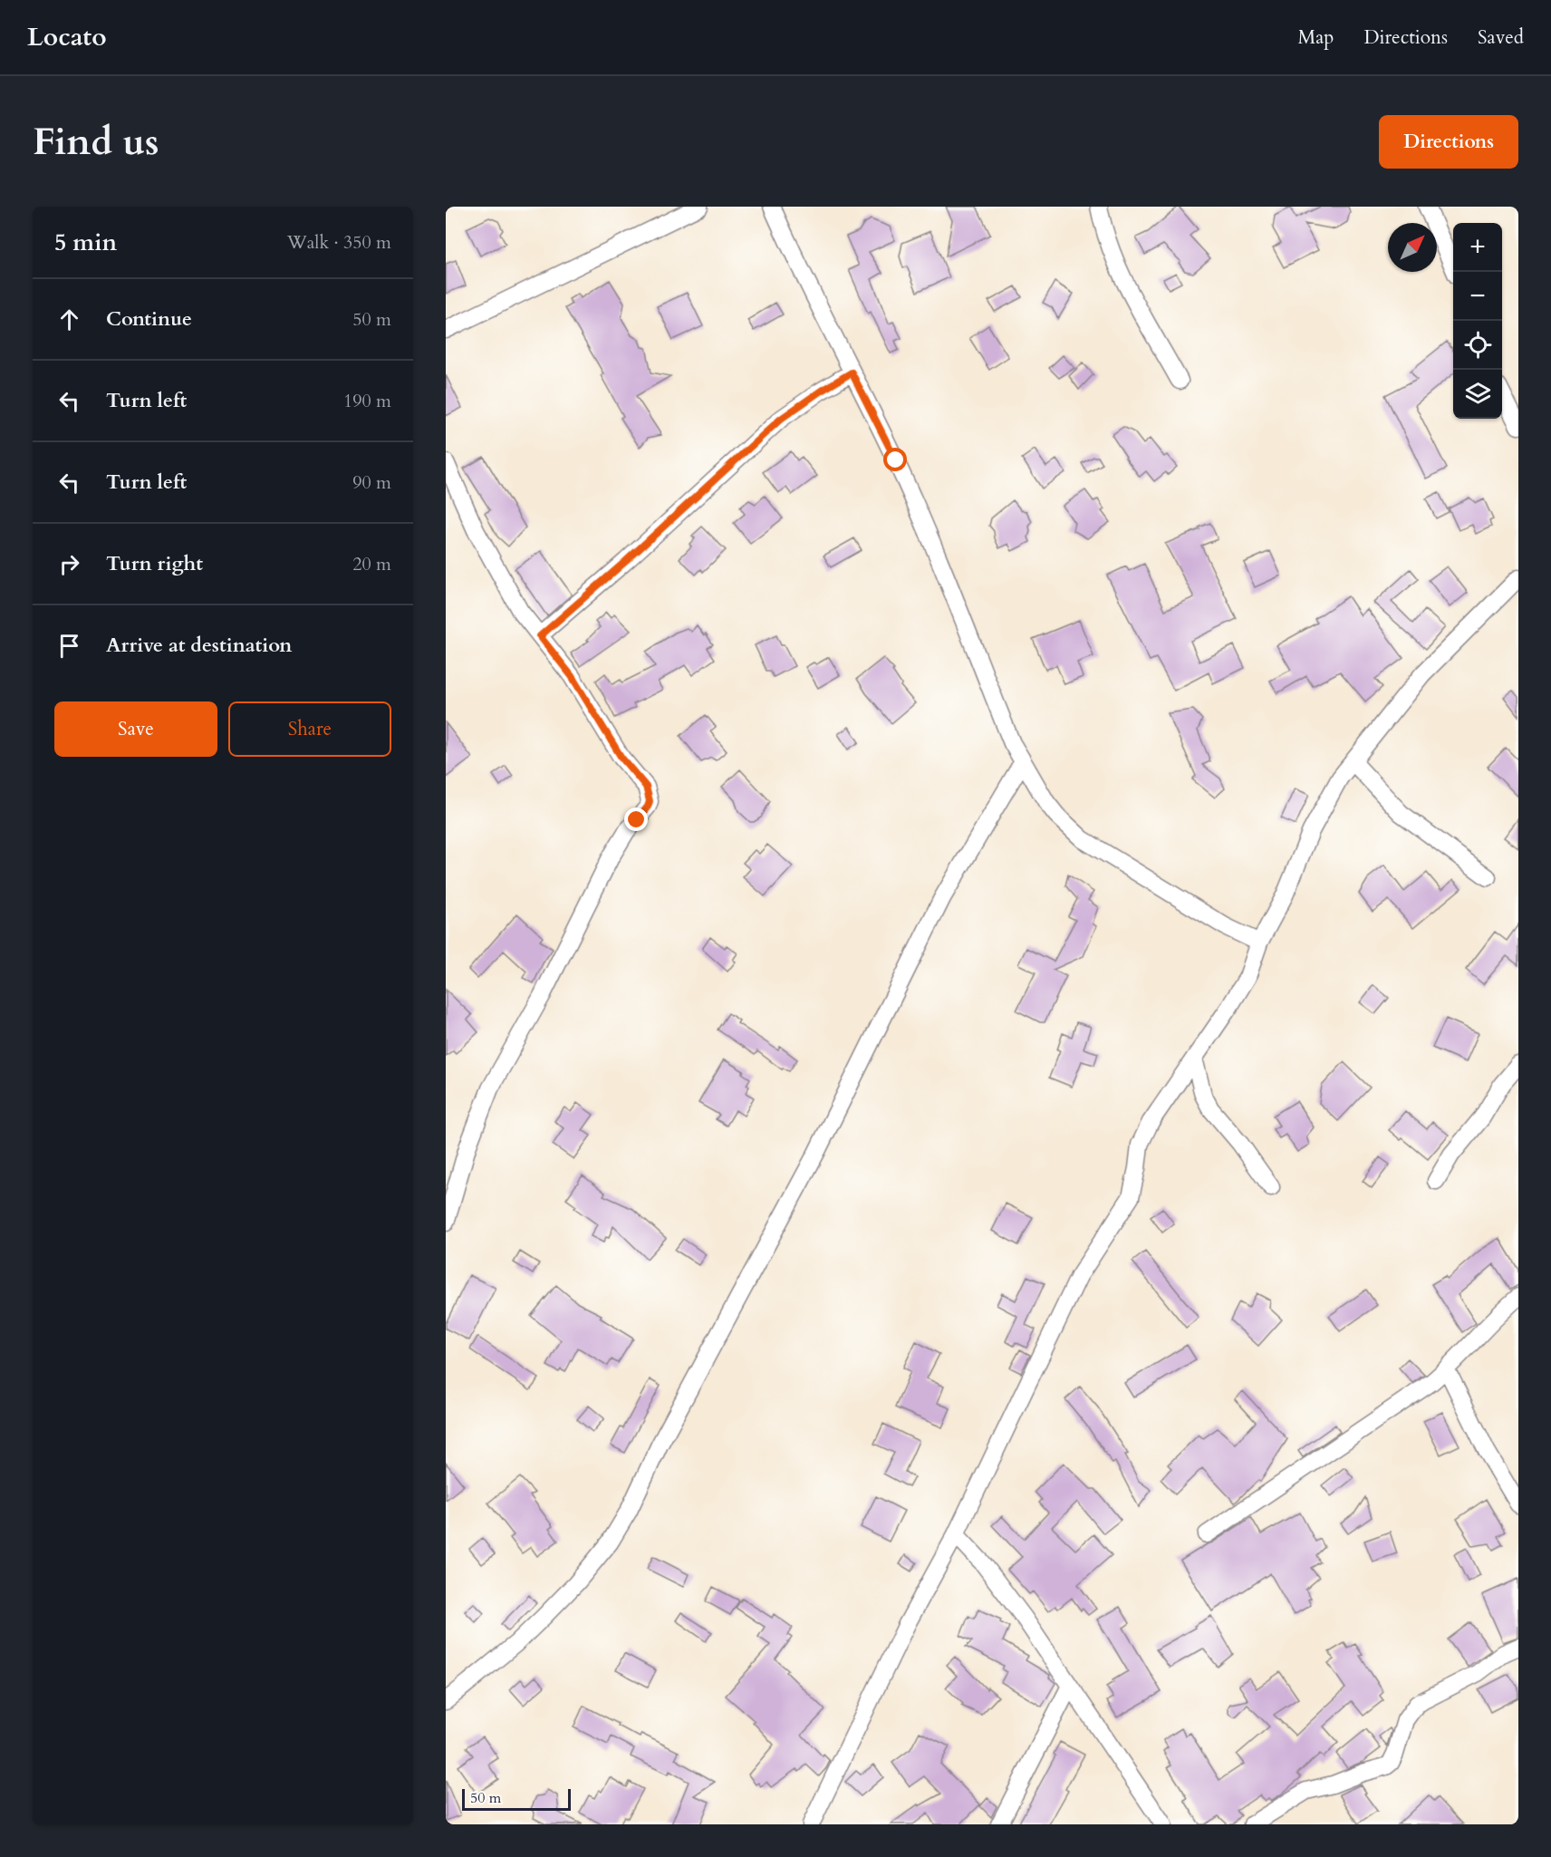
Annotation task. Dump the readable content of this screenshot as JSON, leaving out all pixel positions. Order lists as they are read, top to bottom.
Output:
{
  "scale_bar": "50 m",
  "north": "top right",
  "page": {
    "header": "Locato",
    "nav": ["Map", "Directions", "Saved"],
    "buttons": [
      "Directions",
      ["Save", "Share"]
    ],
    "title": "Find us",
    "heading": ["5 min", "Walk · 350 m"],
    "map_buttons": ["+", "−"],
    "list": [
      ["Continue", "50 m"],
      ["Turn left", "190 m"],
      ["Turn left", "90 m"],
      ["Turn right", "20 m"],
      "Arrive at destination"
    ],
    "scale": "50 m"
  }
}
